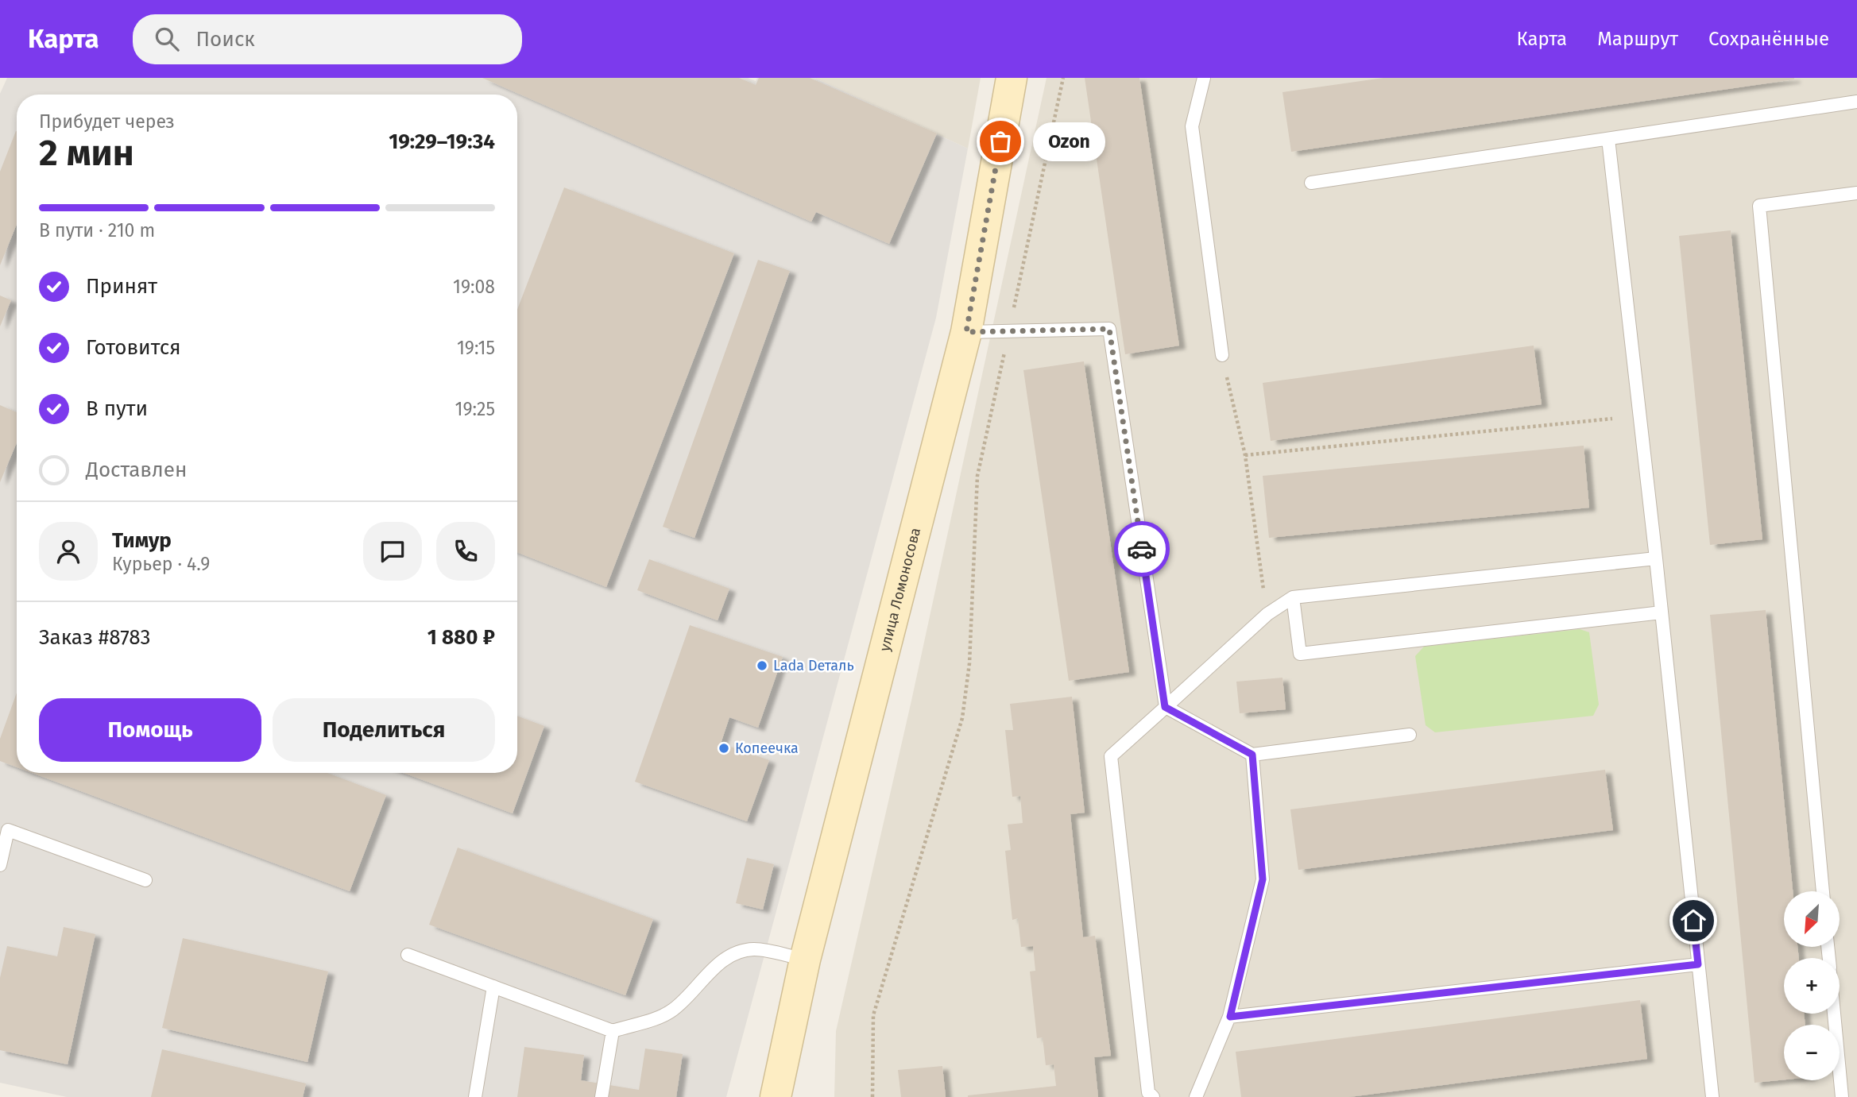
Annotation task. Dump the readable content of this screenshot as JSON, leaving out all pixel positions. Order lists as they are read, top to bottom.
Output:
{
  "streets": {
    "street": ["улица Ломоносова"]
  },
  "places": ["Ozon", "Lada Dеталь", "Копеечка"],
  "north": "bottom left",
  "page": {
    "header": "Карта",
    "search": "Поиск",
    "nav": ["Карта", "Маршрут", "Сохранённые"],
    "heading": ["2 мин", "Прибудет через", "19:29–19:34"],
    "panel": [
      "Тимур",
      "Курьер · 4.9",
      "Заказ #8783",
      "1 880 ₽"
    ],
    "bubble": "Ozon",
    "bar": "В пути · 210 m",
    "list": [
      ["Принят", "19:08"],
      ["Готовится", "19:15"],
      ["В пути", "19:25"],
      "Доставлен"
    ],
    "buttons": ["Помощь", "Поделиться"],
    "map_buttons": ["+", "−"]
  }
}
